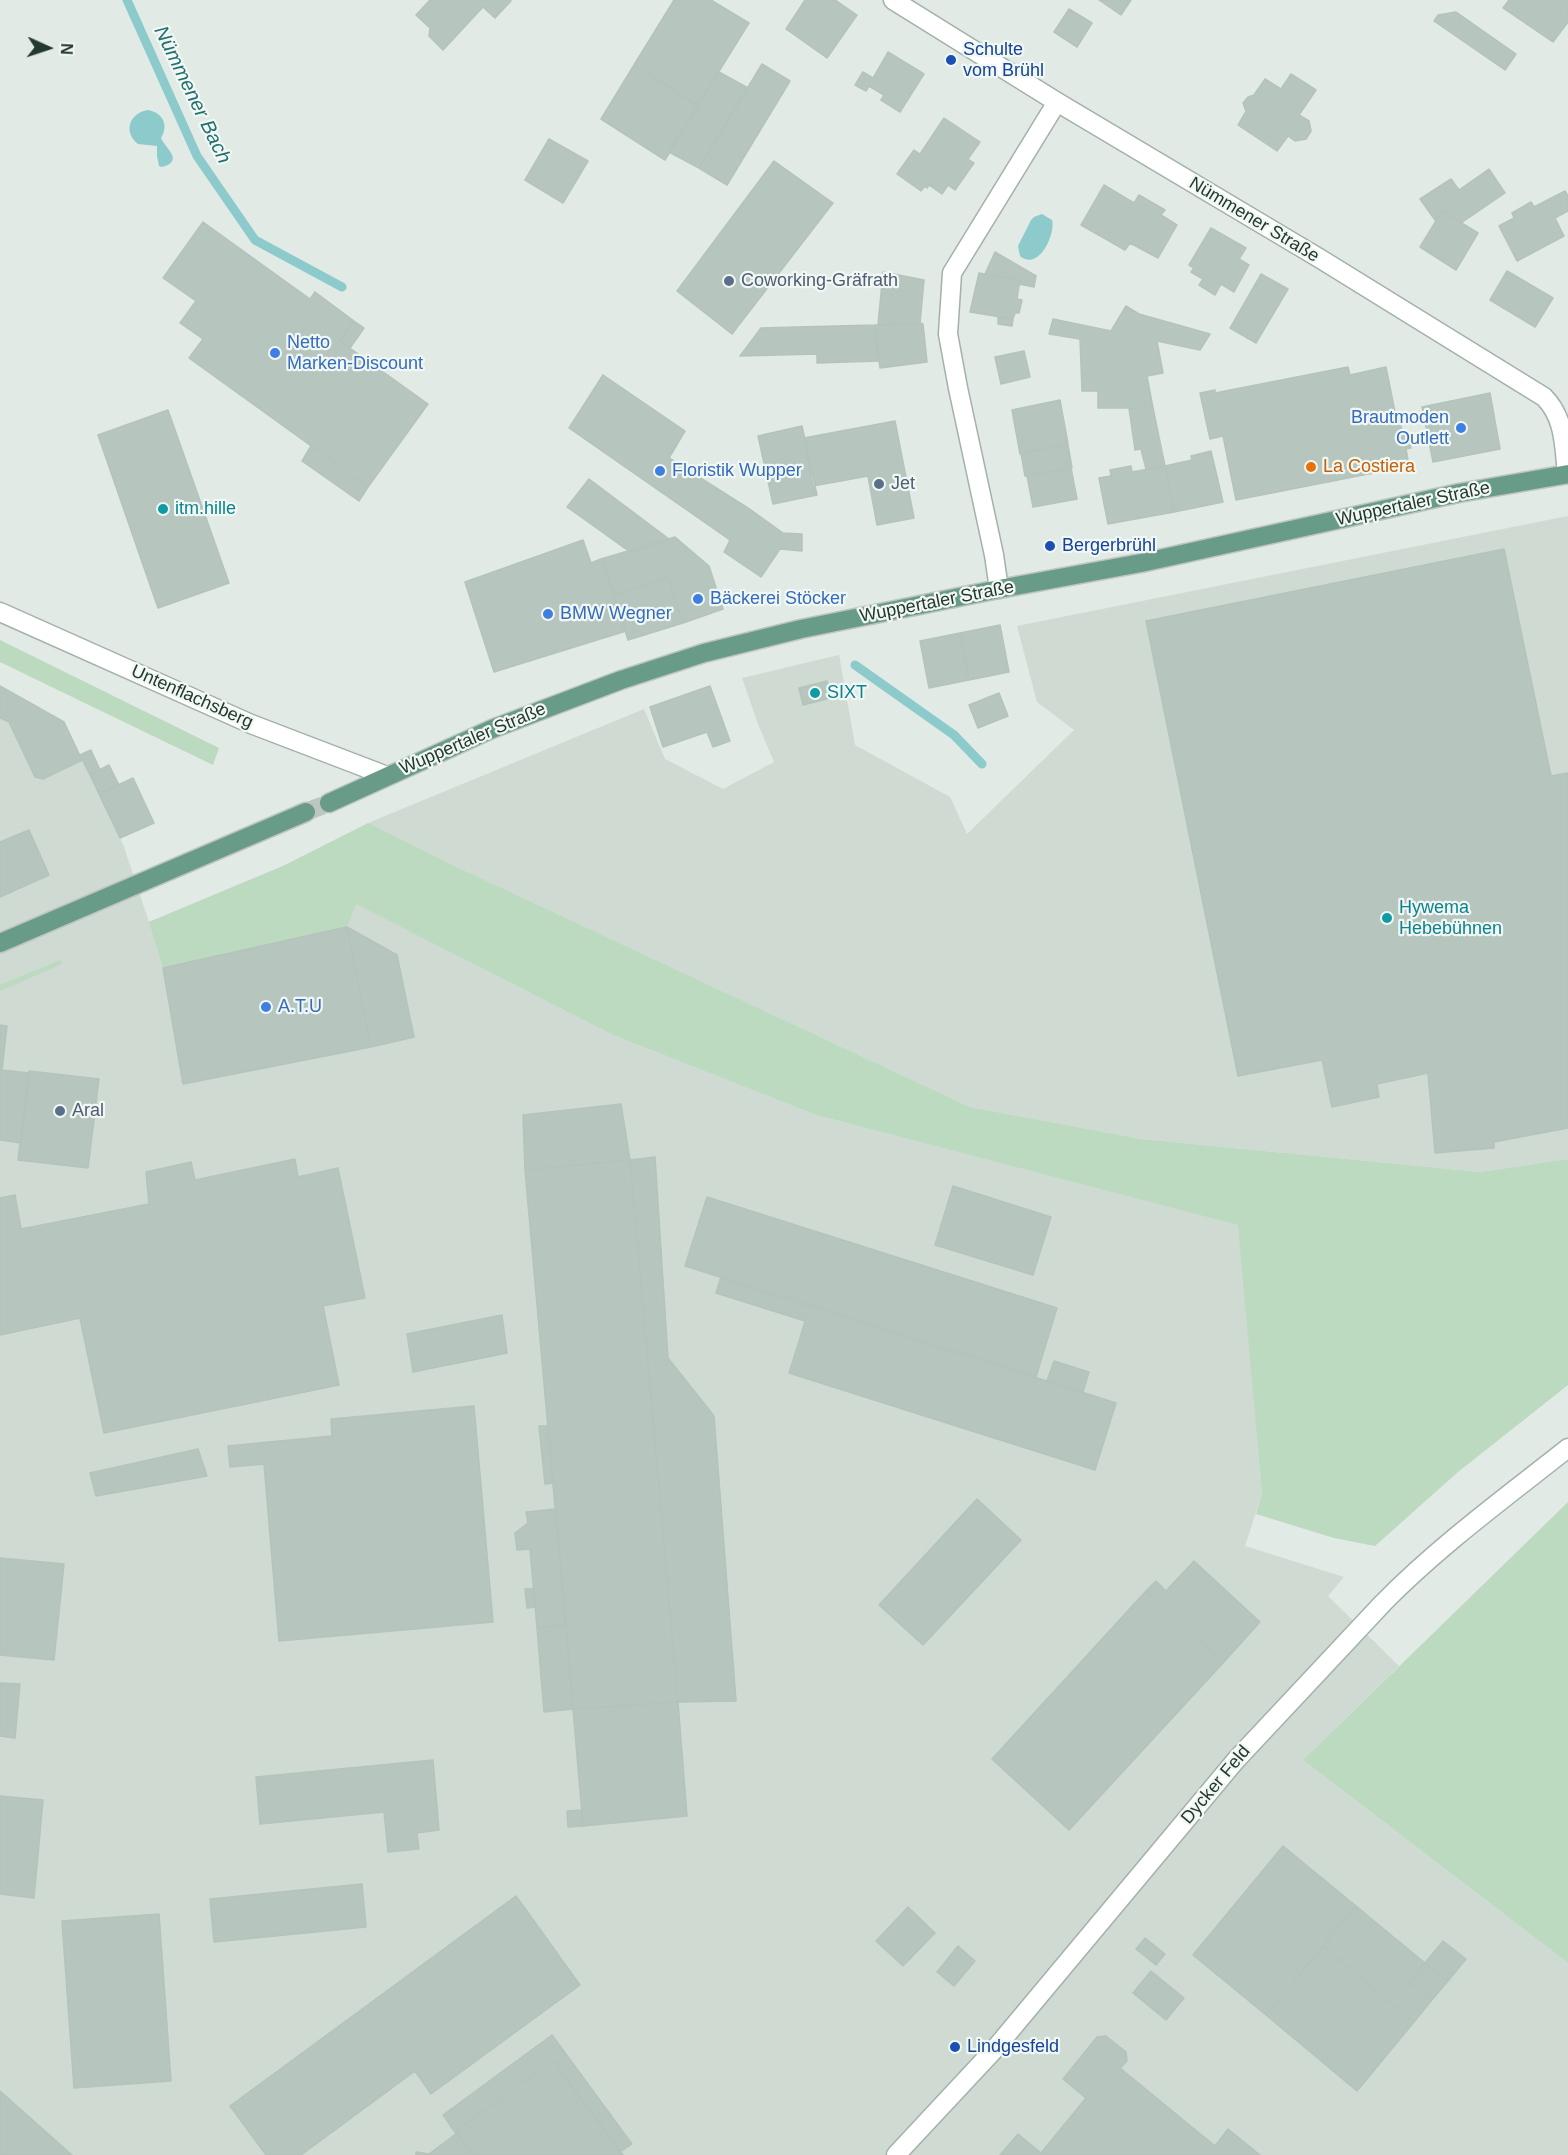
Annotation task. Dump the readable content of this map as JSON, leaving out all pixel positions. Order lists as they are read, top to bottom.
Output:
{
  "streets": {
    "main road": ["Wuppertaler Straße"],
    "street": ["Nümmener Straße", "Untenflachsberg", "Dycker Feld"]
  },
  "crossings": [
    ["Nümmener Straße", "Wuppertaler Straße"],
    ["Wuppertaler Straße", "Untenflachsberg"]
  ],
  "water": ["Nümmener Bach"],
  "places": [
    "Schulte vom Brühl",
    "Coworking-Gräfrath",
    "Netto Marken-Discount",
    "Brautmoden Outlett",
    "La Costiera",
    "Floristik Wupper",
    "Jet",
    "itm.hille",
    "Bergerbrühl",
    "Bäckerei Stöcker",
    "BMW Wegner",
    "SIXT",
    "Hywema Hebebühnen",
    "A.T.U",
    "Aral",
    "Lindgesfeld"
  ],
  "north": "right"
}
